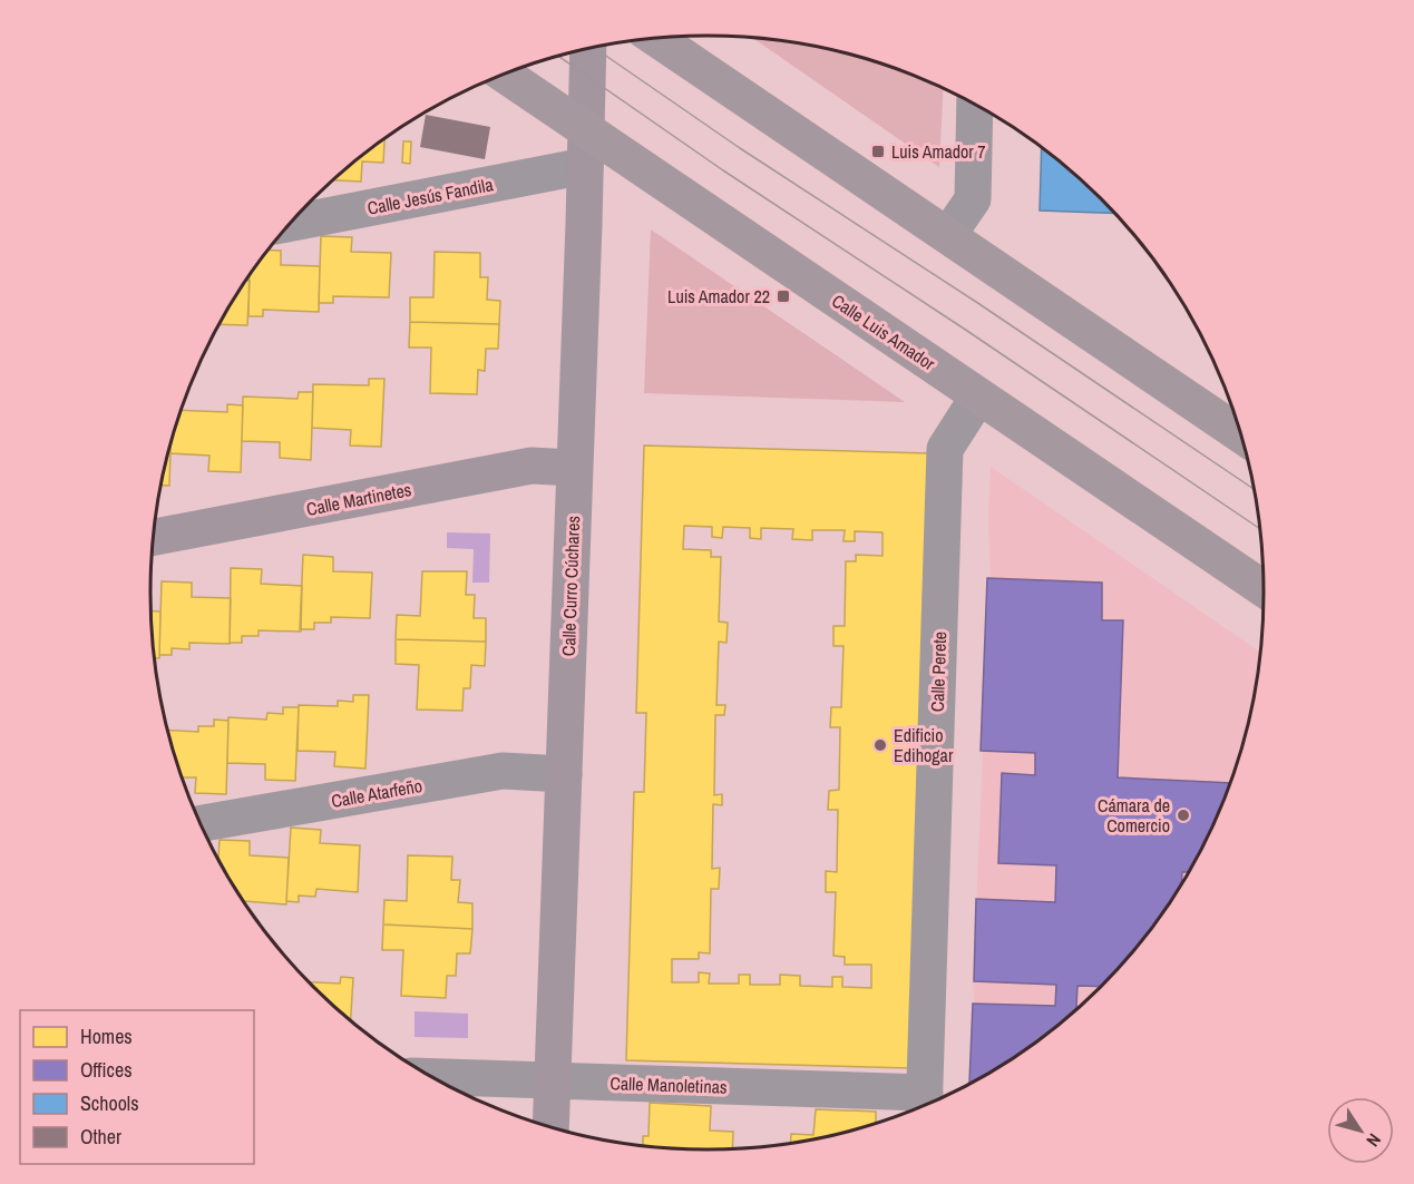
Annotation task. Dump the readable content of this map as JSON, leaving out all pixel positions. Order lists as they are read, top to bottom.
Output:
{
  "streets": {
    "main road": ["Calle Luis Amador"],
    "street": [
      "Calle Jesús Fandila",
      "Calle Martinetes",
      "Calle Curro Cúchares",
      "Calle Perete",
      "Calle Atarfeño",
      "Calle Manoletinas"
    ]
  },
  "crossings": [
    ["Calle Jesús Fandila", "Calle Curro Cúchares"],
    ["Calle Luis Amador", "Calle Curro Cúchares"],
    ["Calle Luis Amador", "Calle Perete"],
    ["Calle Martinetes", "Calle Curro Cúchares"],
    ["Calle Curro Cúchares", "Calle Atarfeño"],
    ["Calle Curro Cúchares", "Calle Manoletinas"]
  ],
  "places": {
    "transit": ["Luis Amador 7", "Luis Amador 22"],
    "other": ["Edificio Edihogar", "Cámara de Comercio"]
  },
  "legend": [
    "Homes",
    "Offices",
    "Schools",
    "Other"
  ],
  "north": "bottom right"
}
